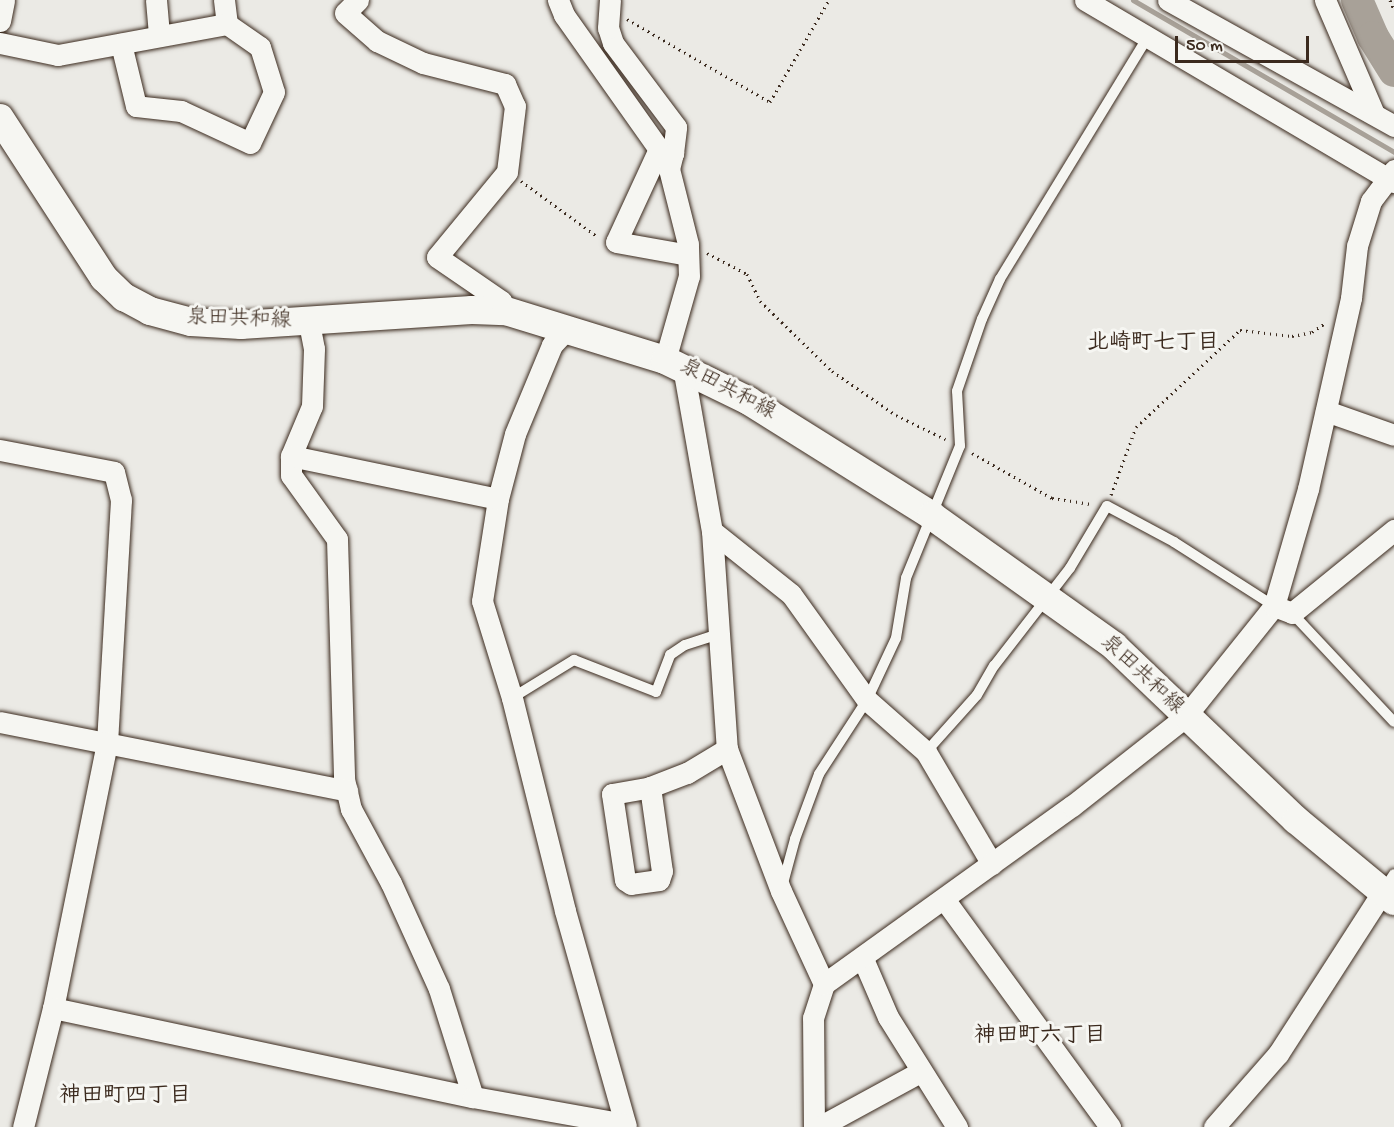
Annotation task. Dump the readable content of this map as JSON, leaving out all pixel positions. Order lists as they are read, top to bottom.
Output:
{
  "streets": {
    "main road": ["泉田共和線"]
  },
  "districts": ["北崎町七丁目", "神田町六丁目", "神田町四丁目"],
  "scale_bar": "50 m"
}
